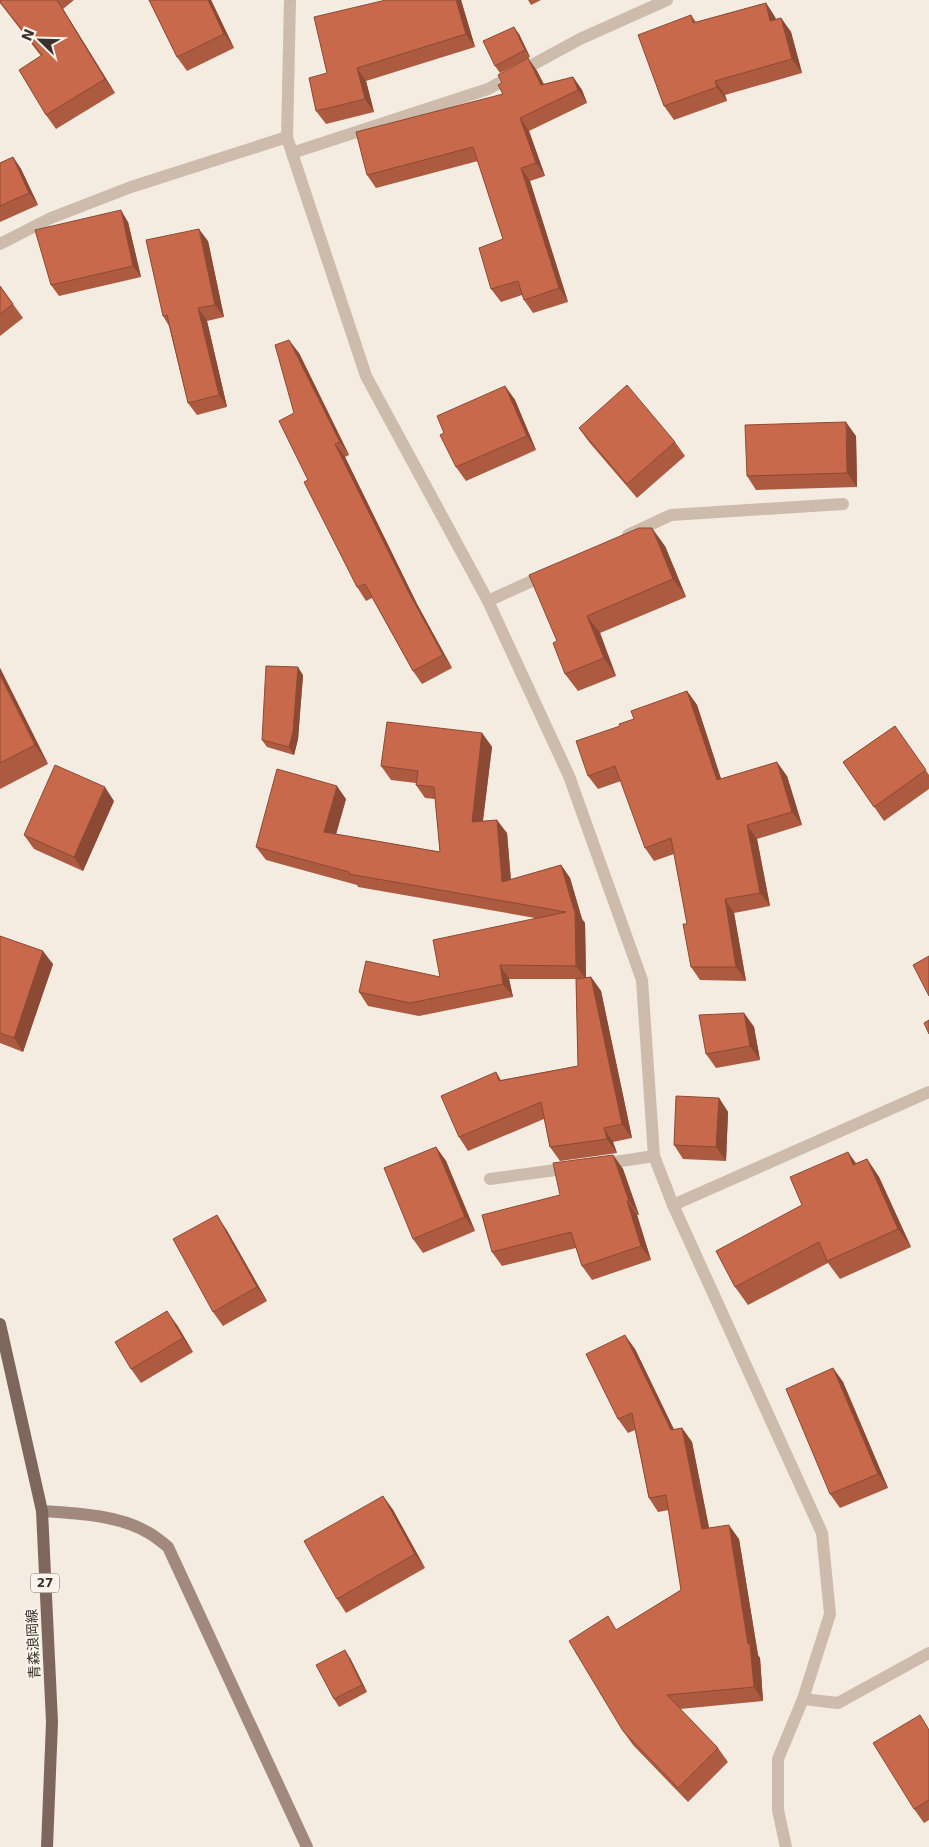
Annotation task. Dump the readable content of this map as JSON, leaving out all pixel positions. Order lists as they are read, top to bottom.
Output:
{
  "streets": {
    "main road": ["27", "青森浪岡線"]
  },
  "north": "top left"
}
